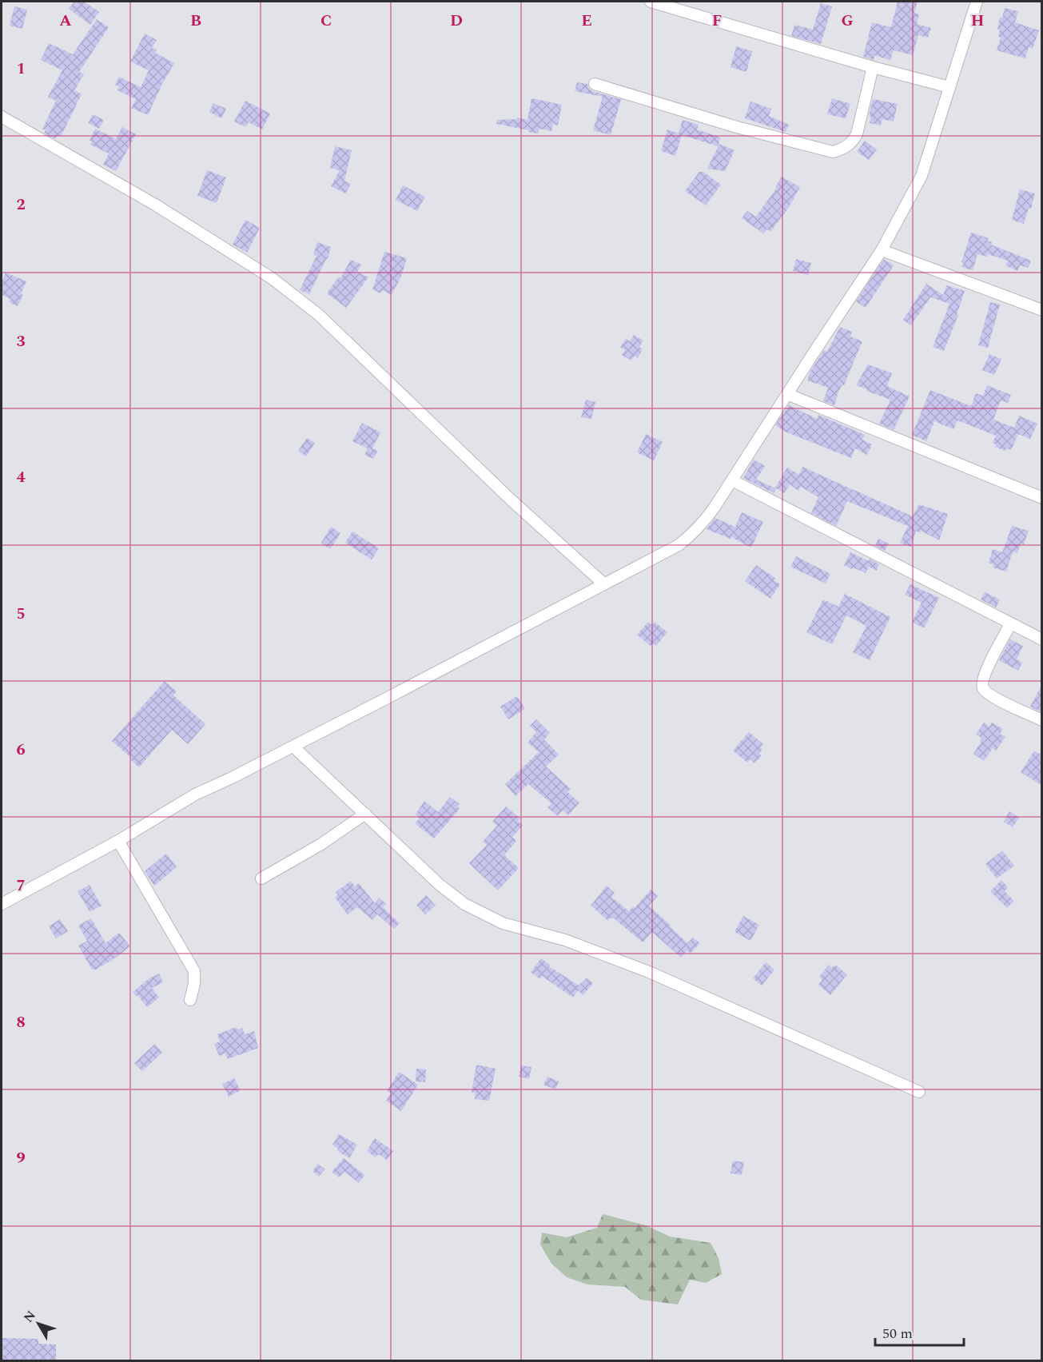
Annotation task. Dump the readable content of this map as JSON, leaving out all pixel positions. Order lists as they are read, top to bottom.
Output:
{
  "scale_bar": "50 m",
  "north": "top left",
  "grid": {
    "columns": [
      "A",
      "B",
      "C",
      "D",
      "E",
      "F",
      "G",
      "H"
    ],
    "rows": [
      "1",
      "2",
      "3",
      "4",
      "5",
      "6",
      "7",
      "8",
      "9"
    ]
  }
}
